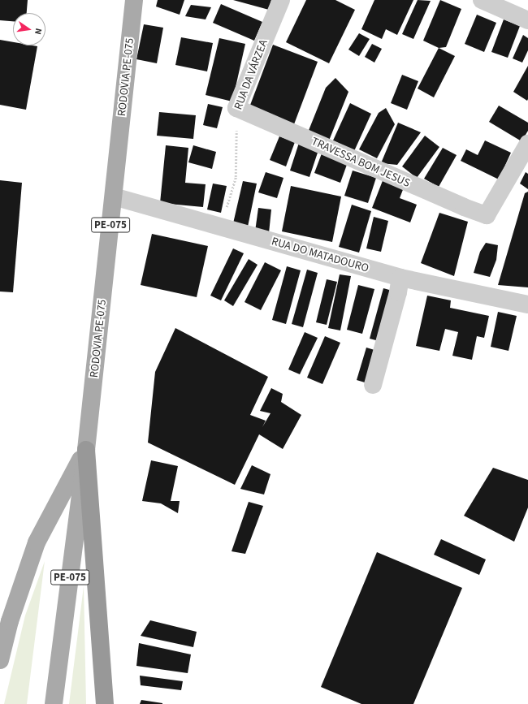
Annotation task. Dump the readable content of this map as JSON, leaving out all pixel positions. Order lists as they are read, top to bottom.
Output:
{
  "streets": {
    "main road": ["RODOVIA PE-075", "PE-075"],
    "street": ["RUA DA VÁRZEA", "TRAVESSA BOM JESUS", "RUA DO MATADOURO"]
  },
  "crossings": [
    ["RUA DA VÁRZEA", "TRAVESSA BOM JESUS"],
    ["RUA DA VÁRZEA", "RUA DO MATADOURO"],
    ["RODOVIA PE-075", "PE-075"],
    ["RODOVIA PE-075", "RUA DO MATADOURO"]
  ],
  "north": "right"
}
